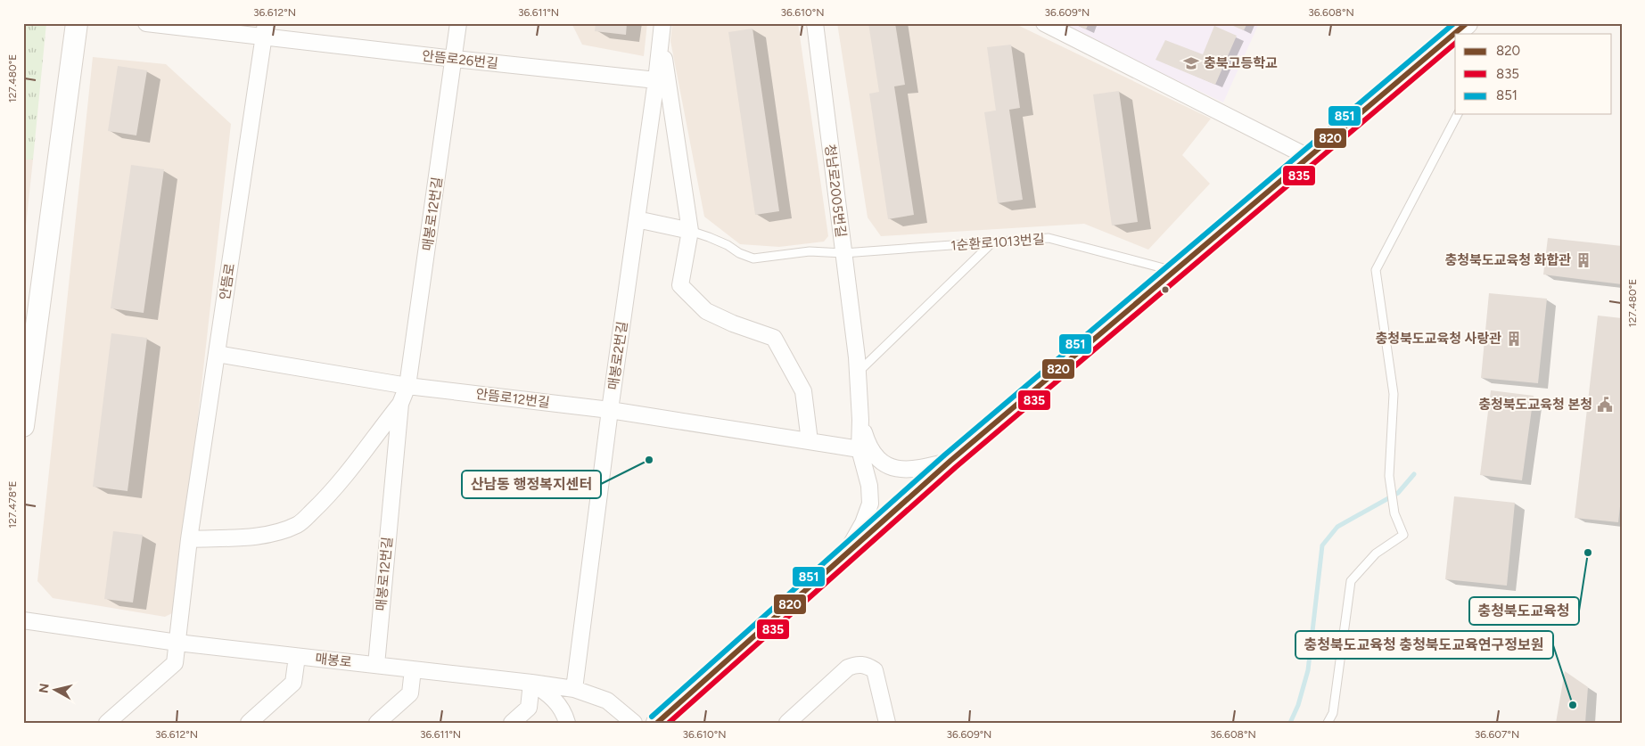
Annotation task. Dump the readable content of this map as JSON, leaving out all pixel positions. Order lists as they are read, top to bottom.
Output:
{
  "streets": {
    "street": [
      "안뜸로26번길",
      "청남로2005번길",
      "매봉로12번길",
      "안뜸로",
      "매봉로2번길",
      "안뜸로12번길",
      "매봉로"
    ],
    "lane": ["1순환로1013번길"]
  },
  "crossings": [
    ["안뜸로26번길", "매봉로12번길"],
    ["안뜸로26번길", "안뜸로"],
    ["안뜸로26번길", "매봉로2번길"],
    ["청남로2005번길", "1순환로1013번길"],
    ["매봉로12번길", "안뜸로"],
    ["매봉로12번길", "안뜸로12번길"],
    ["매봉로12번길", "매봉로"],
    ["안뜸로", "안뜸로12번길"],
    ["안뜸로", "매봉로"],
    ["매봉로2번길", "안뜸로12번길"],
    ["매봉로2번길", "매봉로"]
  ],
  "places": {
    "school or university": ["충북고등학교"],
    "building": ["충청북도교육청 화합관", "충청북도교육청 사랑관"],
    "public building": ["충청북도교육청 본청"],
    "other": ["산남동 행정복지센터", "충청북도교육청", "충청북도교육청 충청북도교육연구정보원"]
  },
  "lines": ["transit line 820", "transit line 851", "transit line 835"],
  "legend": ["820", "835", "851"],
  "north": "left",
  "coordinates": [
    "36.612°N",
    "36.611°N",
    "36.610°N",
    "36.609°N",
    "36.608°N",
    "127.480°E",
    "127.478°E",
    "36.607°N"
  ]
}
